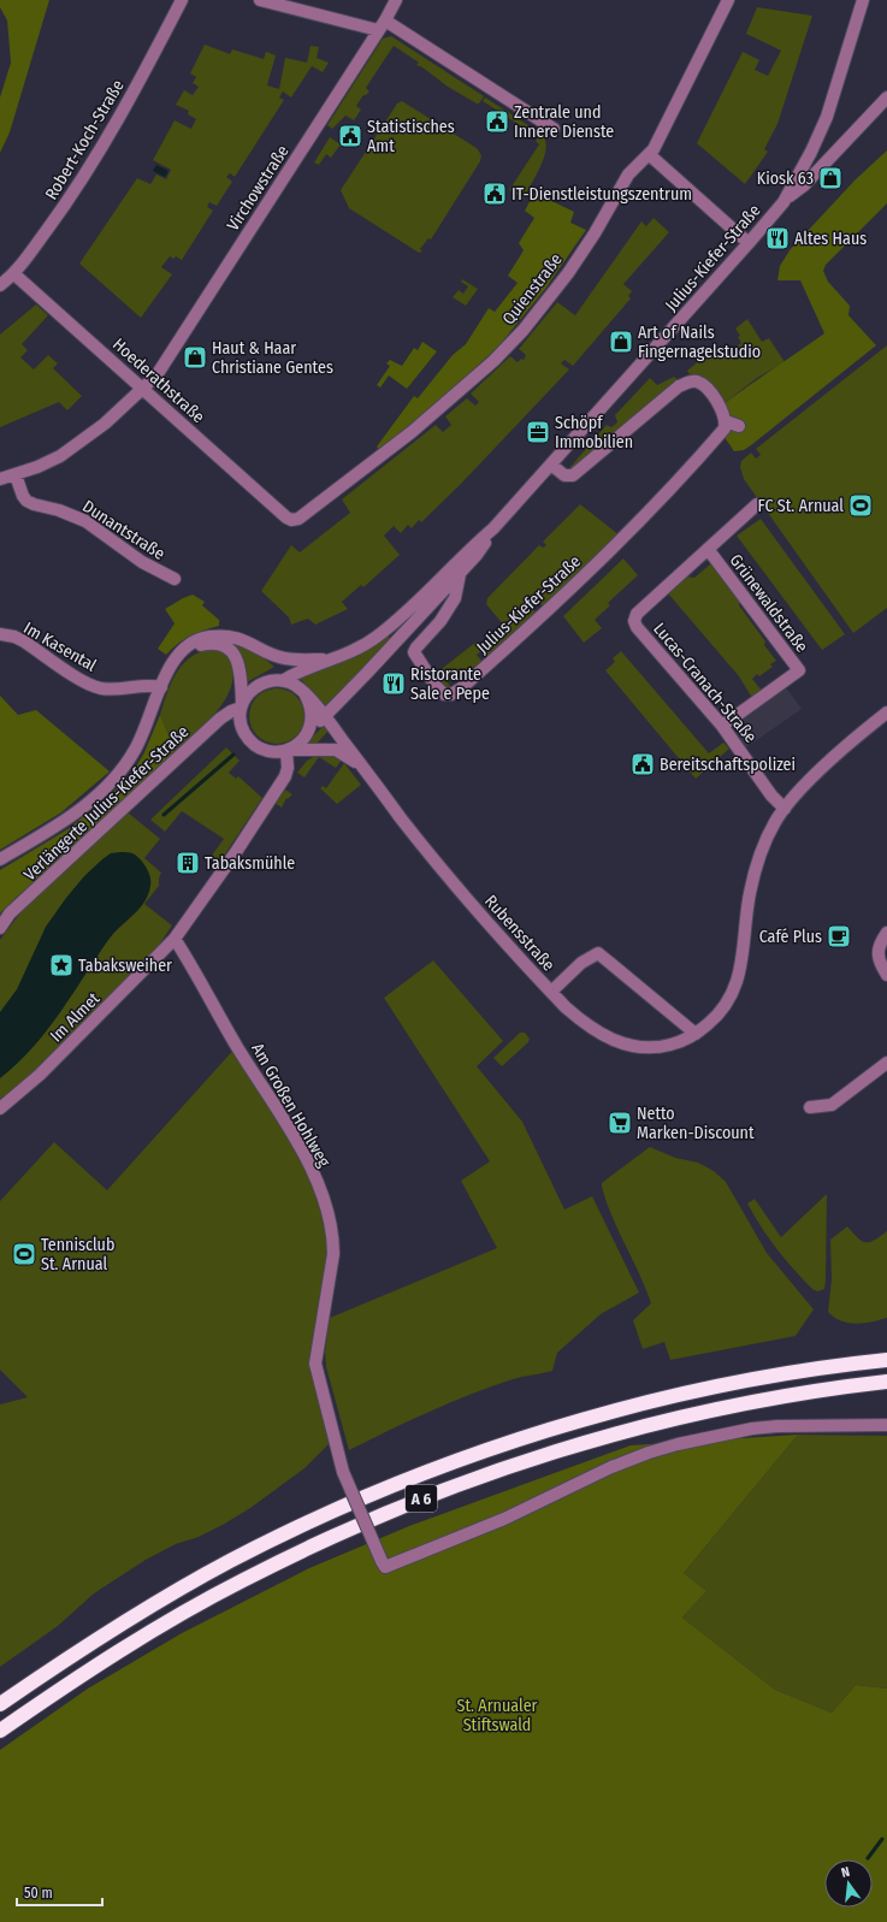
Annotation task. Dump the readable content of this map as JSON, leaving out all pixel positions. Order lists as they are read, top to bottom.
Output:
{
  "streets": {
    "highway": ["A 6"],
    "street": [
      "Robert-Koch-Straße",
      "Virchowstraße",
      "Julius-Kiefer-Straße",
      "Quienstraße",
      "Hoederathstraße",
      "Dunantstraße",
      "Grünewaldstraße",
      "Im Kasental",
      "Lucas-Cranach-Straße",
      "Verlängerte Julius-Kiefer-Straße",
      "Rubensstraße",
      "Im Almet",
      "Am Großen Hohlweg"
    ]
  },
  "crossings": [
    ["Robert-Koch-Straße", "Hoederathstraße"],
    ["Virchowstraße", "Hoederathstraße"],
    ["Virchowstraße", "Dunantstraße"],
    ["Julius-Kiefer-Straße", "Verlängerte Julius-Kiefer-Straße"],
    ["Julius-Kiefer-Straße", "Rubensstraße"],
    ["Julius-Kiefer-Straße", "Im Almet"],
    ["Quienstraße", "Hoederathstraße"],
    ["Grünewaldstraße", "Lucas-Cranach-Straße"],
    ["Lucas-Cranach-Straße", "Rubensstraße"],
    ["Verlängerte Julius-Kiefer-Straße", "Rubensstraße"],
    ["Verlängerte Julius-Kiefer-Straße", "Im Almet"],
    ["Rubensstraße", "Im Almet"],
    ["Im Almet", "Am Großen Hohlweg"]
  ],
  "parks": ["St. Arnualer Stiftswald"],
  "places": {
    "public building": [
      "Zentrale und Innere Dienste",
      "Statistisches Amt",
      "IT-Dienstleistungszentrum",
      "Bereitschaftspolizei"
    ],
    "shop": ["Kiosk 63", "Art of Nails Fingernagelstudio", "Haut & Haar Christiane Gentes"],
    "restaurant": ["Altes Haus", "Ristorante Sale e Pepe"],
    "office": ["Schöpf Immobilien"],
    "sports": ["FC St. Arnual", "Tennisclub St. Arnual"],
    "building": ["Tabaksmühle"],
    "cafe": ["Café Plus"],
    "place": ["Tabaksweiher"],
    "supermarket": ["Netto Marken-Discount"]
  },
  "scale_bar": "50 m",
  "north": "top"
}
